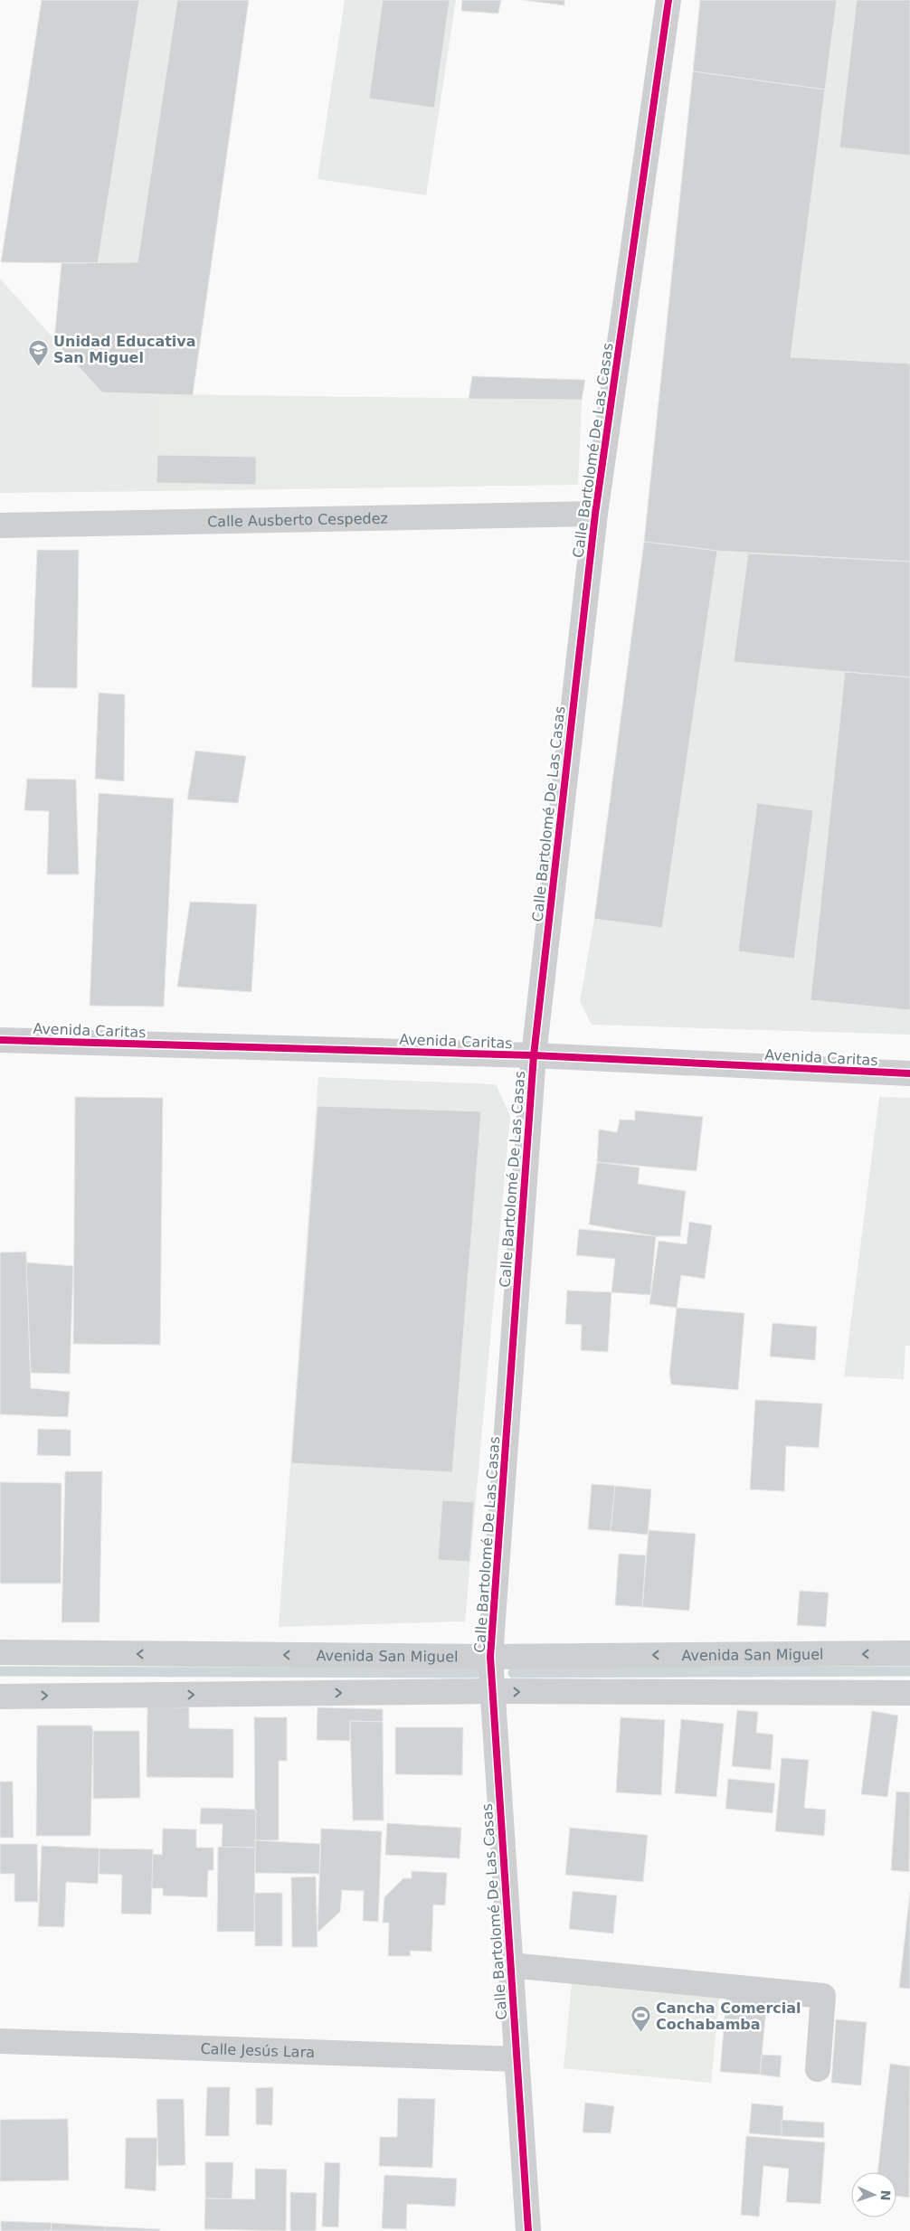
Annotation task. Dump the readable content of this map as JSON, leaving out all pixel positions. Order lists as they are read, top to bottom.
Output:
{
  "streets": {
    "street": [
      "Calle Bartolomé De Las Casas",
      "Calle Ausberto Cespedez",
      "Avenida Caritas",
      "Avenida San Miguel",
      "Calle Jesús Lara"
    ]
  },
  "crossings": [
    ["Calle Bartolomé De Las Casas", "Calle Ausberto Cespedez"],
    ["Calle Bartolomé De Las Casas", "Avenida Caritas"],
    ["Calle Bartolomé De Las Casas", "Avenida San Miguel"],
    ["Calle Bartolomé De Las Casas", "Calle Jesús Lara"]
  ],
  "places": {
    "school or university": ["Unidad Educativa San Miguel"],
    "sports": ["Cancha Comercial Cochabamba"]
  },
  "north": "right"
}
